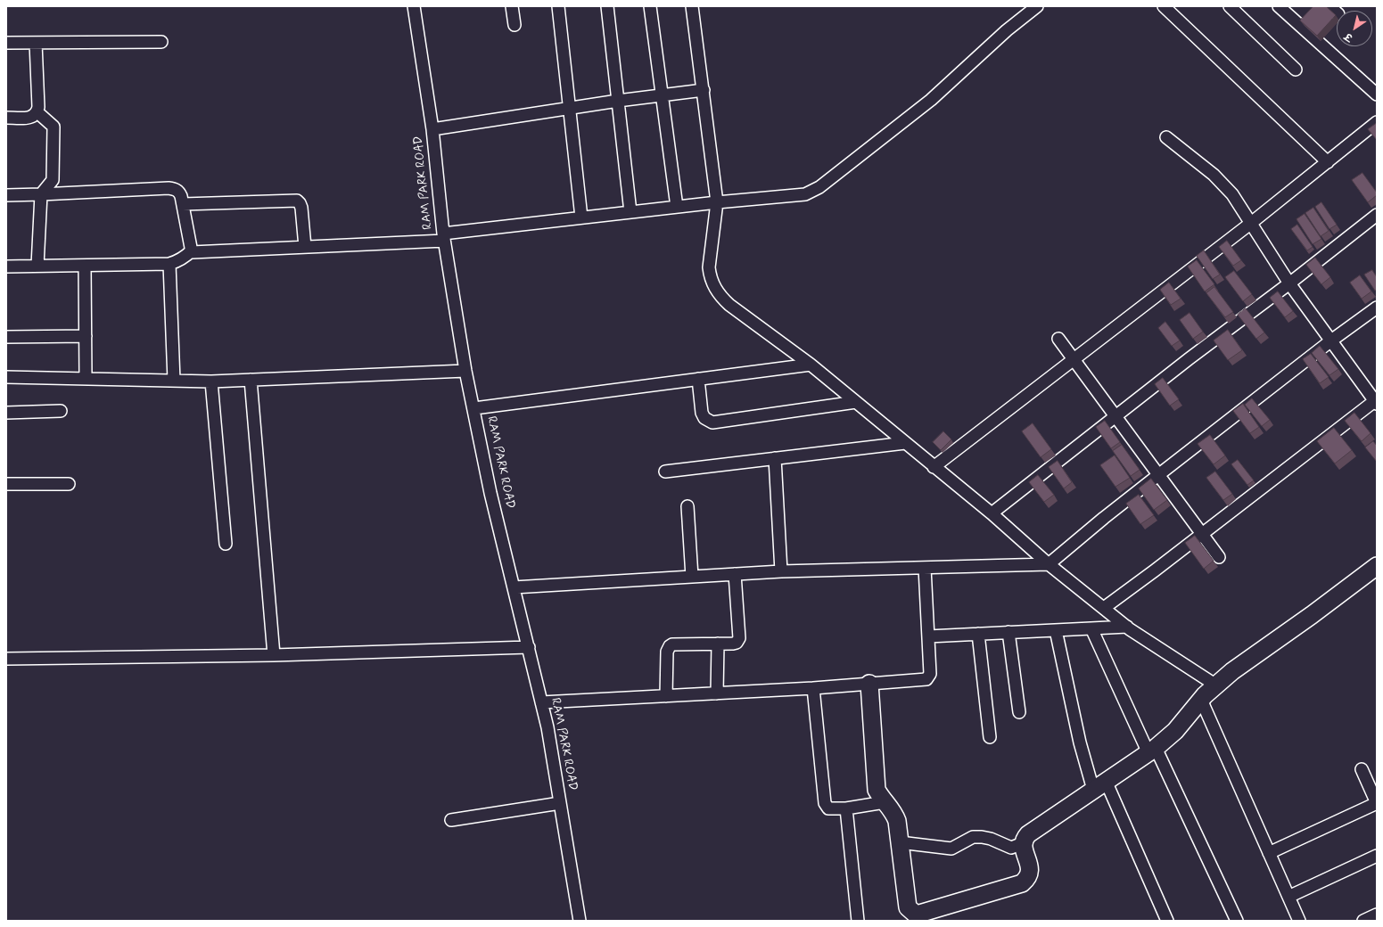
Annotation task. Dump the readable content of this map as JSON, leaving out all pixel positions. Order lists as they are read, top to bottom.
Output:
{
  "streets": {
    "street": ["RAM PARK ROAD"]
  },
  "north": "bottom left"
}
